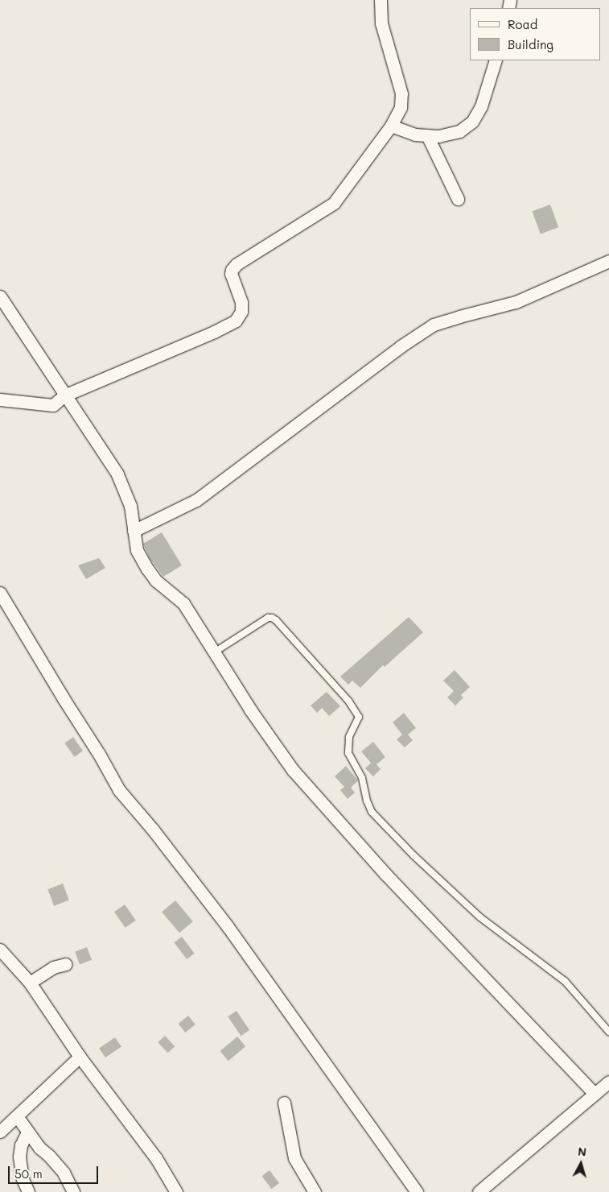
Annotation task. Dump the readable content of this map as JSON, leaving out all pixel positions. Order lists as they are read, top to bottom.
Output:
{
  "legend": ["Road", "Building"],
  "scale_bar": "50 m",
  "north": "top"
}
